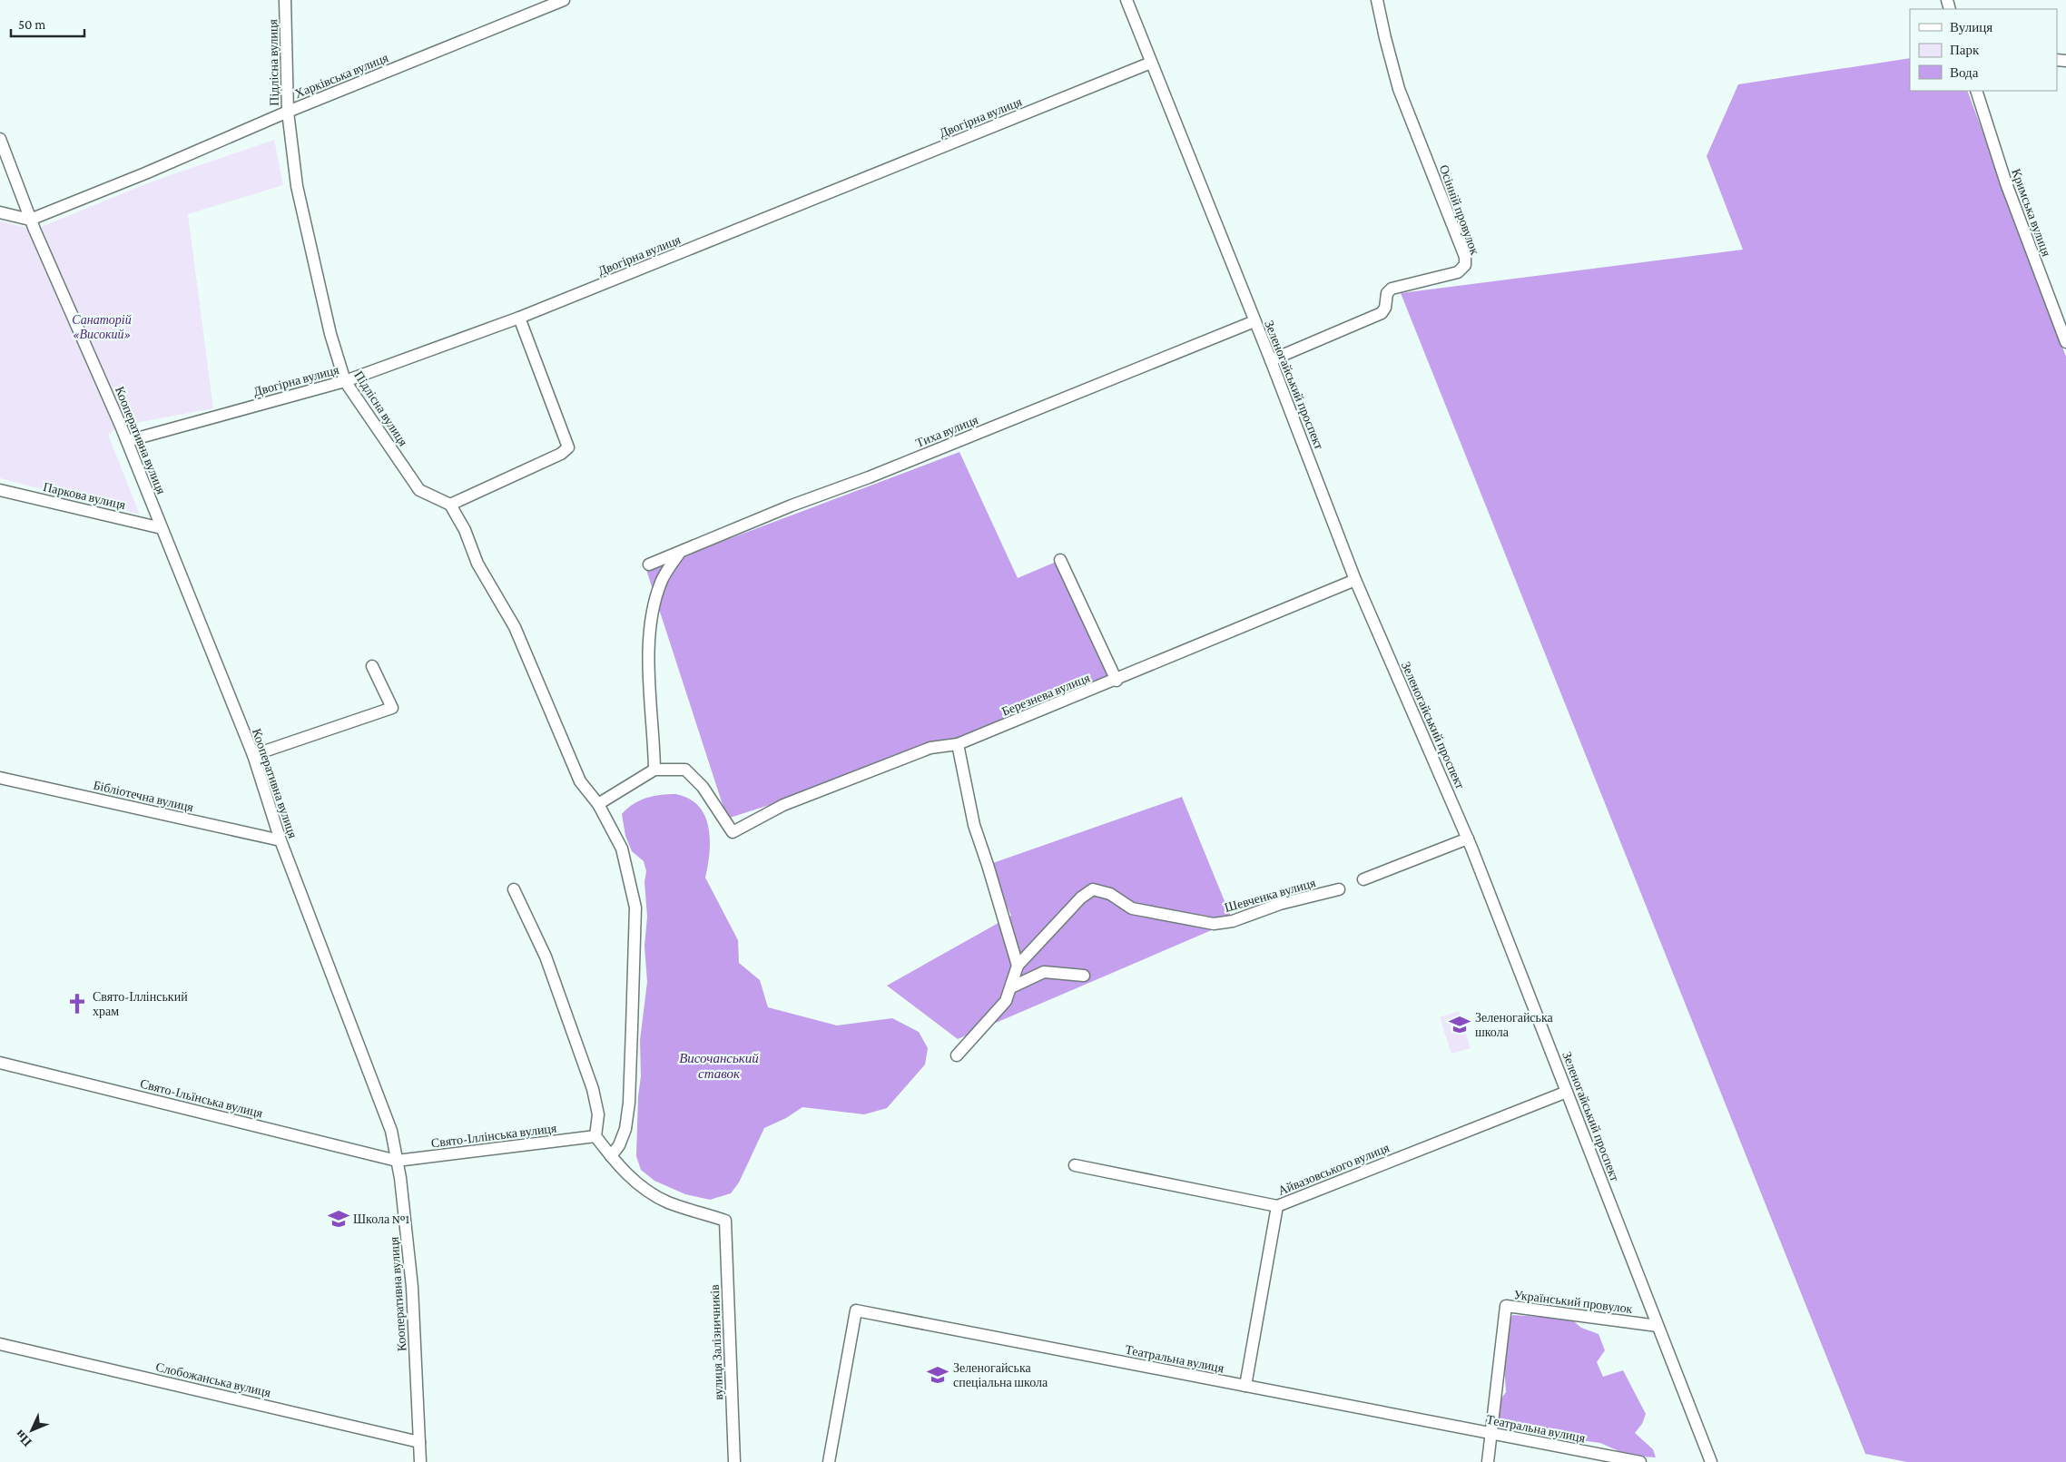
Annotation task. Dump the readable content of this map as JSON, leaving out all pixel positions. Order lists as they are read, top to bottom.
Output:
{
  "streets": {
    "street": [
      "Підлісна вулиця",
      "Харківська вулиця",
      "Двогірна вулиця",
      "Осінній провулок",
      "Кримська вулиця",
      "Зеленогайський проспект",
      "Тиха вулиця",
      "Кооперативна вулиця",
      "Паркова вулиця",
      "Березнева вулиця",
      "Бібліотечна вулиця",
      "Шевченка вулиця",
      "Свято-Ільїнська вулиця",
      "Свято-Іллінська вулиця",
      "Айвазовського вулиця",
      "Український провулок",
      "вулиця Залізничників",
      "Театральна вулиця",
      "Слобожанська вулиця"
    ]
  },
  "crossings": [
    ["Підлісна вулиця", "Харківська вулиця"],
    ["Підлісна вулиця", "Двогірна вулиця"],
    ["Харківська вулиця", "Кооперативна вулиця"],
    ["Двогірна вулиця", "Зеленогайський проспект"],
    ["Двогірна вулиця", "Кооперативна вулиця"],
    ["Осінній провулок", "Зеленогайський проспект"],
    ["Зеленогайський проспект", "Тиха вулиця"],
    ["Зеленогайський проспект", "Березнева вулиця"],
    ["Зеленогайський проспект", "Айвазовського вулиця"],
    ["Зеленогайський проспект", "Український провулок"],
    ["Кооперативна вулиця", "Паркова вулиця"],
    ["Кооперативна вулиця", "Бібліотечна вулиця"],
    ["Кооперативна вулиця", "Свято-Ільїнська вулиця"],
    ["Кооперативна вулиця", "Свято-Іллінська вулиця"],
    ["Кооперативна вулиця", "Слобожанська вулиця"],
    ["Свято-Ільїнська вулиця", "Свято-Іллінська вулиця"],
    ["Український провулок", "Театральна вулиця"]
  ],
  "water": ["Височанський ставок"],
  "parks": ["Санаторій «Високий»"],
  "places": {
    "church": ["Свято-Іллінський храм"],
    "school or university": ["Зеленогайська школа", "Школа №1", "Зеленогайська спеціальна школа"]
  },
  "legend": ["Вулиця", "Парк", "Вода"],
  "scale_bar": "50 m",
  "north": "bottom left"
}
